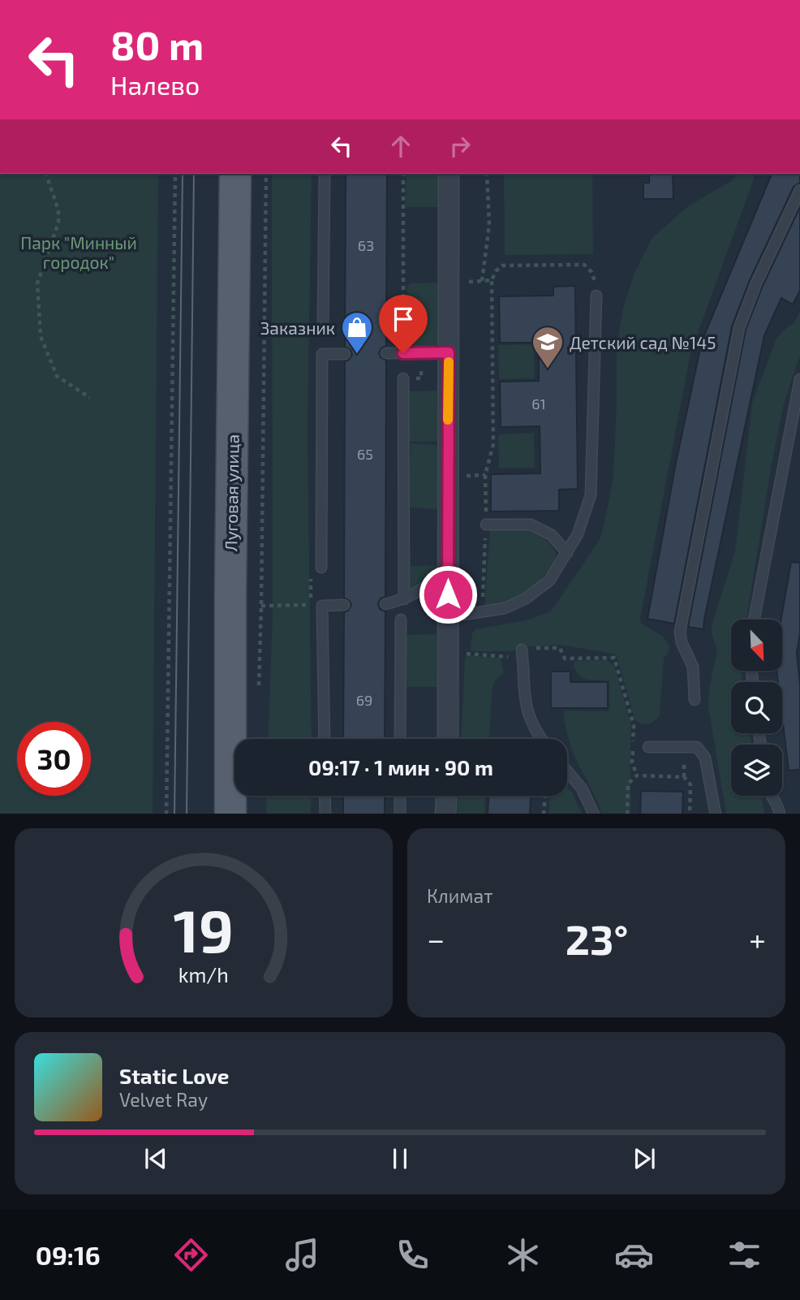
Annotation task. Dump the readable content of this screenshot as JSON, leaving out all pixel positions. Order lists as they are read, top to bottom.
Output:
{
  "streets": {
    "main road": ["Луговая улица"]
  },
  "parks": ["Парк \"Минный городок\""],
  "places": {
    "shop": ["Заказник"],
    "school or university": ["Детский сад №145"]
  },
  "house_numbers": [
    "63",
    "61",
    "65",
    "69"
  ],
  "north": "bottom right",
  "page": {
    "turn": ["80 m", "Налево"],
    "limit": "30",
    "trip": "09:17 · 1 мин · 90 m",
    "tile": "Климат",
    "heat": ["−", "23°", "+"],
    "song": ["Static Love", "Velvet Ray"],
    "tabs": "09:16",
    "gauge": ["19", "km/h"]
  }
}
